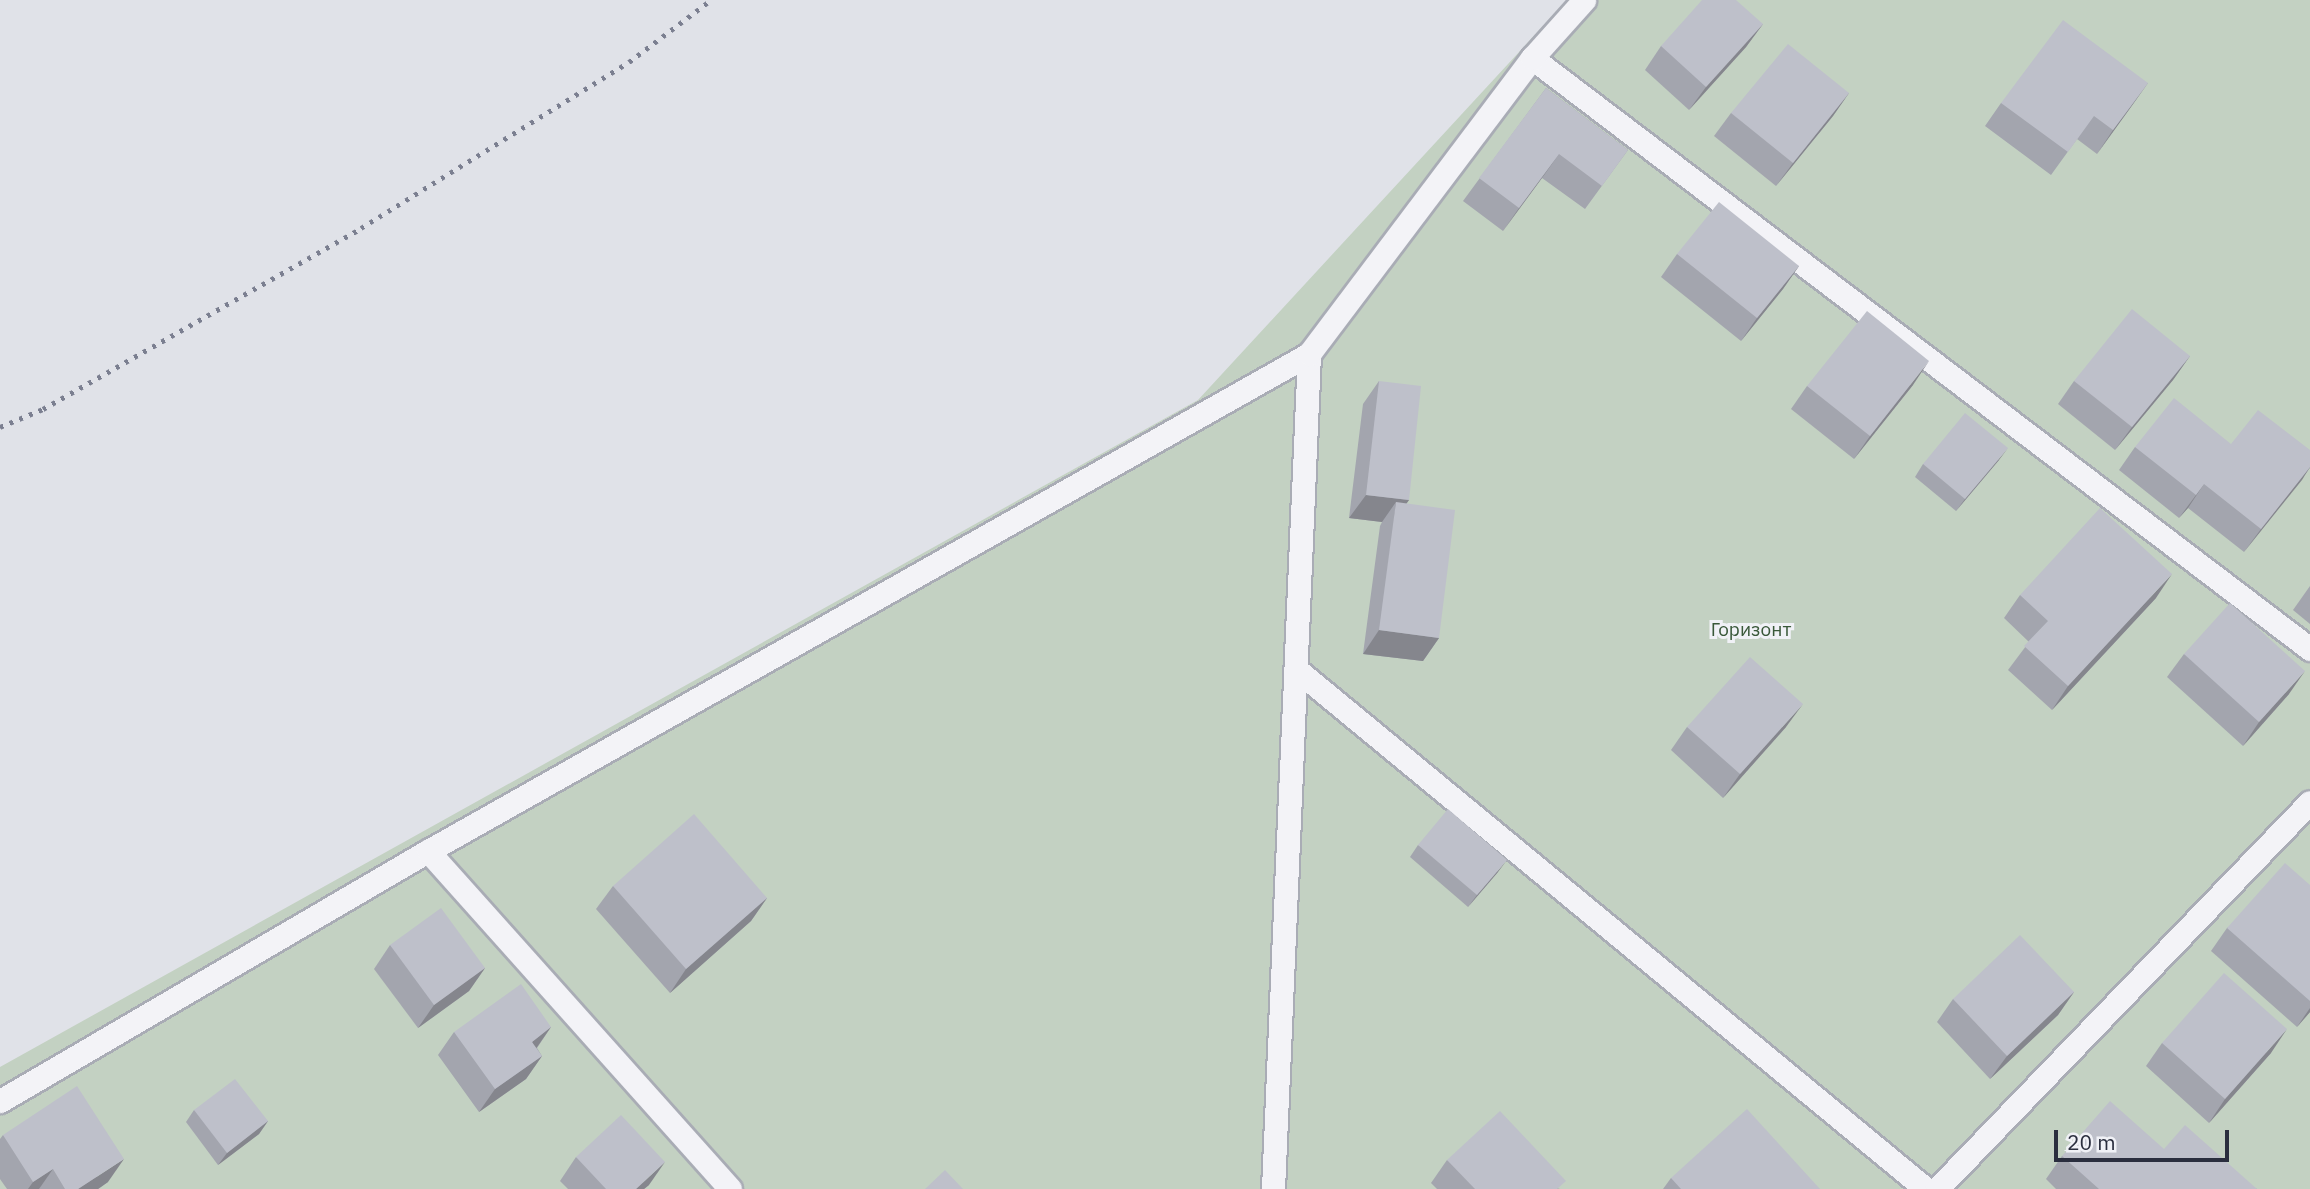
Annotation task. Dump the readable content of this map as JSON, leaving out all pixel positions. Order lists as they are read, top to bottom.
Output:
{
  "parks": ["Горизонт"],
  "scale_bar": "20 m"
}
